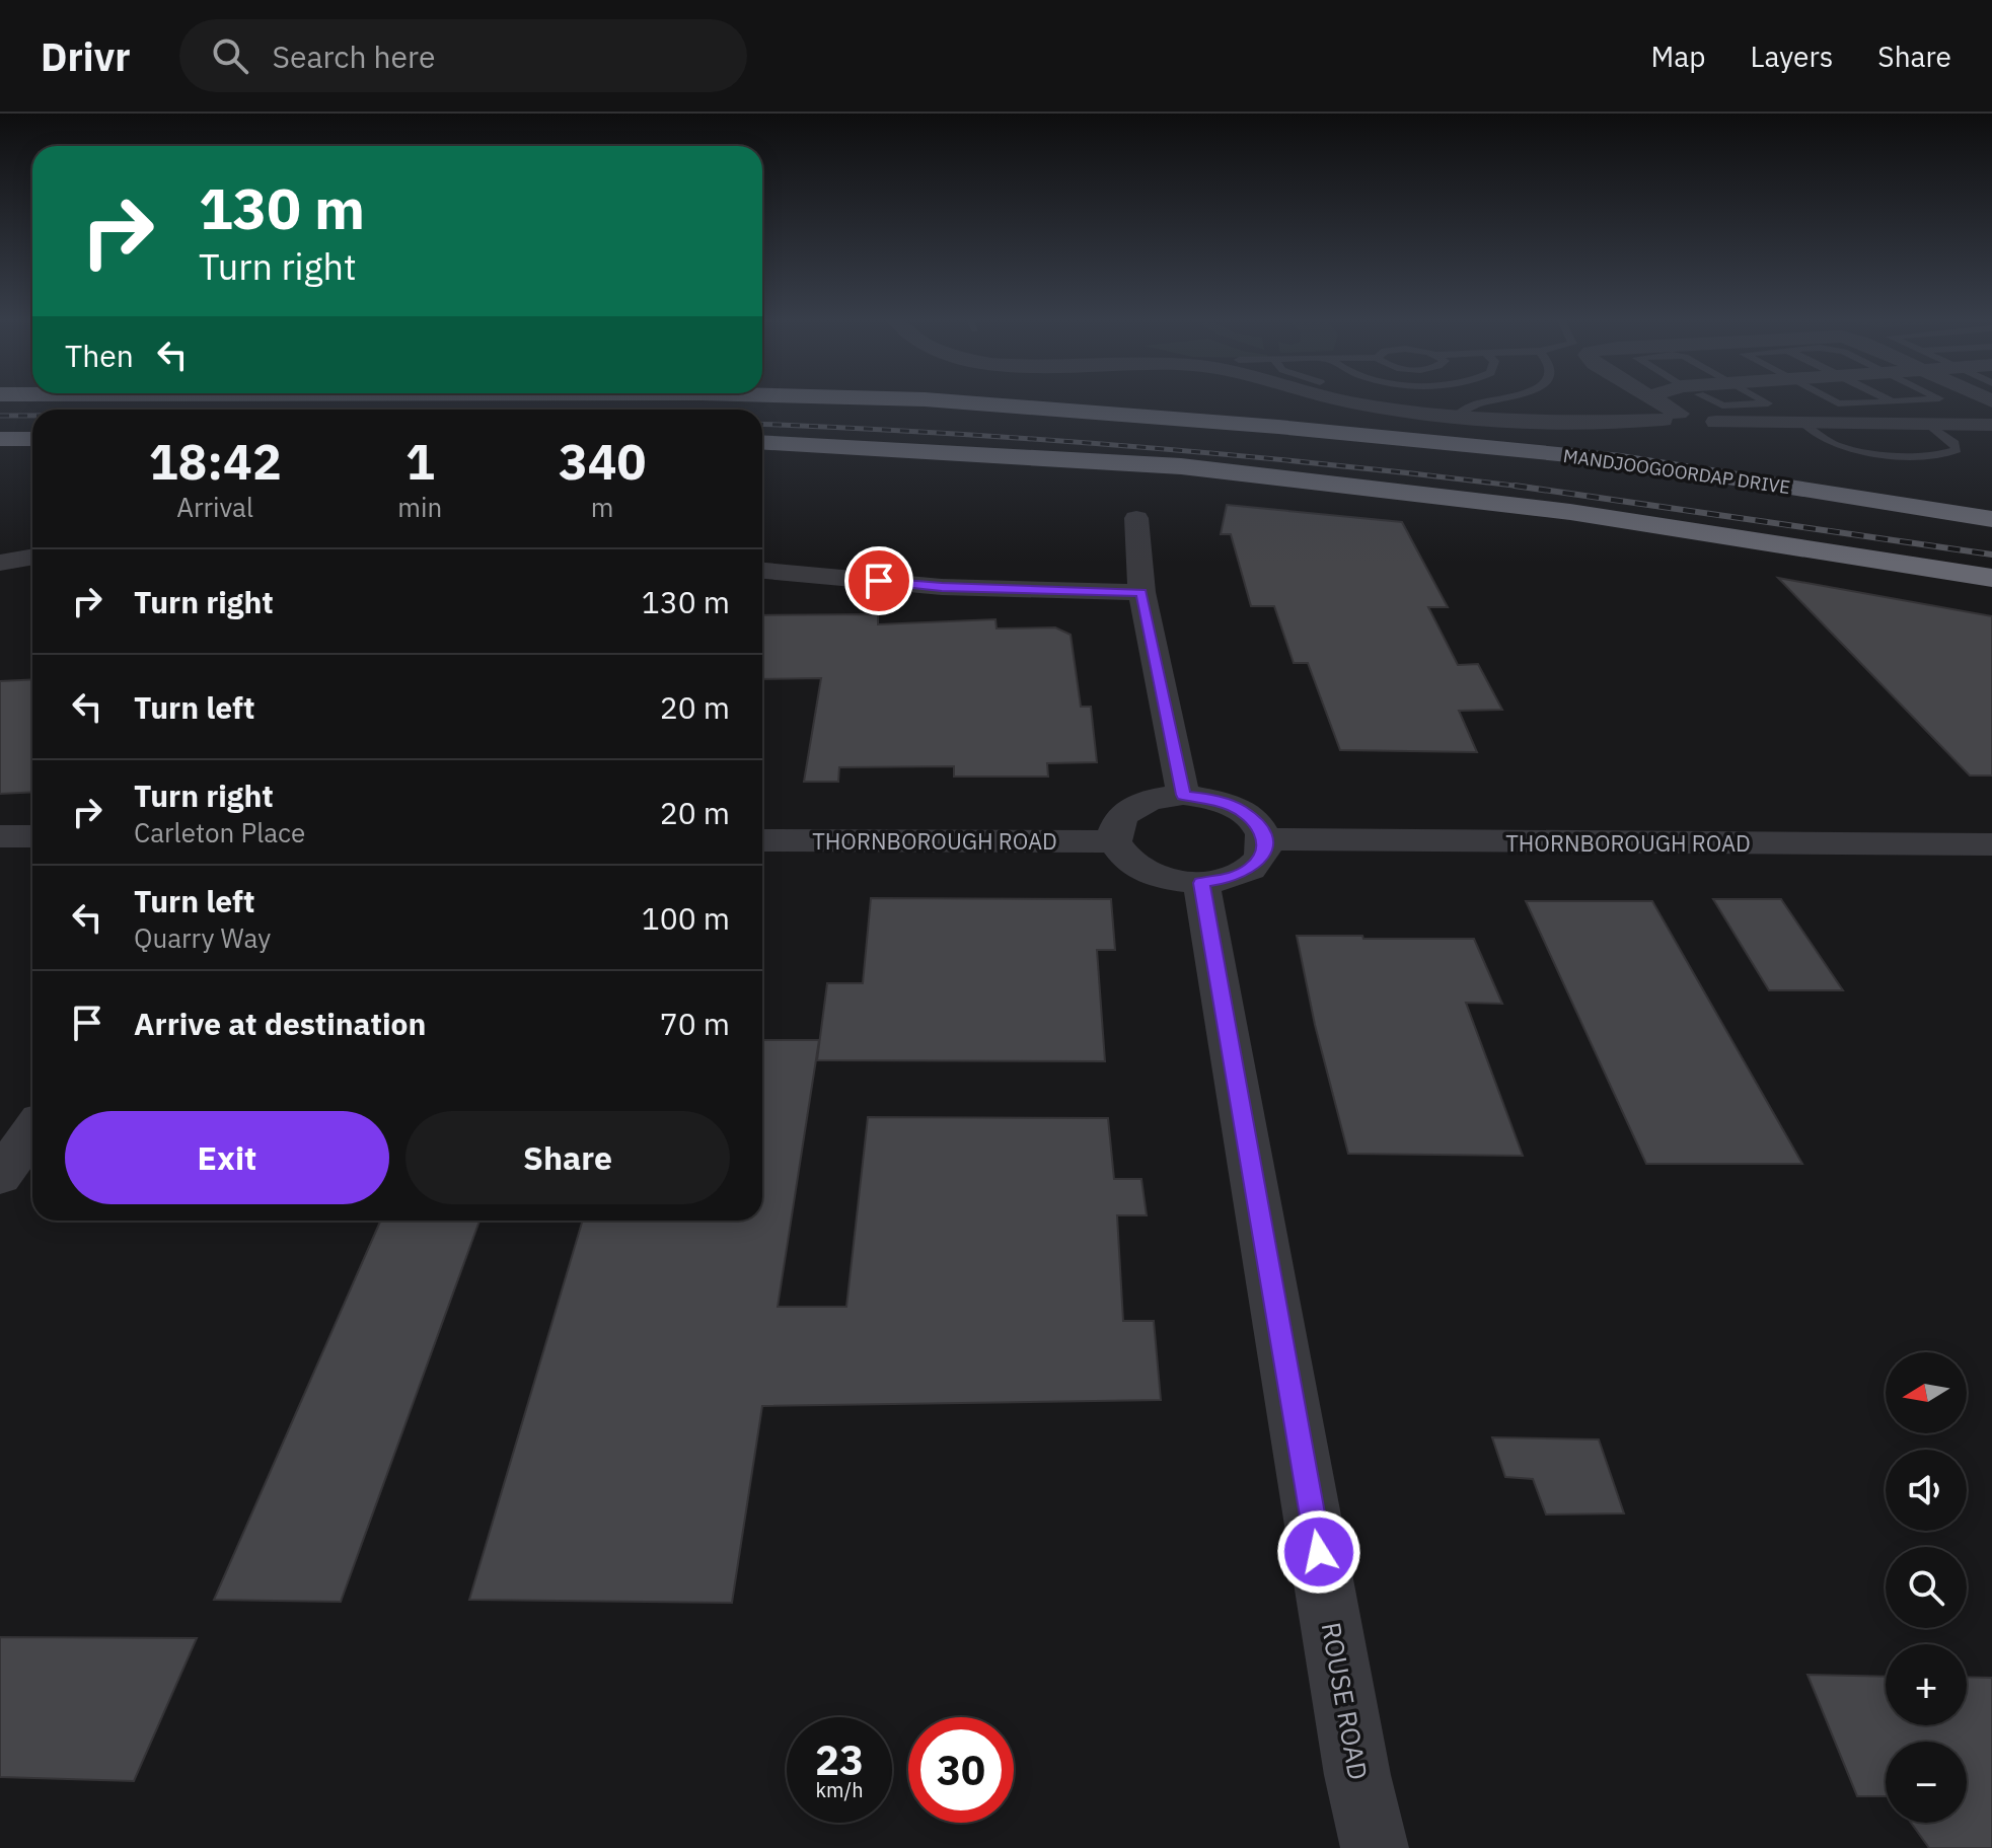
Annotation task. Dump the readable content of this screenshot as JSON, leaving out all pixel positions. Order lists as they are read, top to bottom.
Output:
{
  "streets": {
    "highway": ["MANDJOOGOORDAP DRIVE"],
    "street": ["THORNBOROUGH ROAD", "ROUSE ROAD"]
  },
  "crossings": [
    ["THORNBOROUGH ROAD", "ROUSE ROAD"]
  ],
  "north": "left",
  "page": {
    "header": "Drivr",
    "search": "Search here",
    "nav": ["Map", "Layers", "Share"],
    "turn": ["130 m", "Turn right"],
    "then": "Then",
    "eta": [
      "18:42",
      "Arrival",
      "1",
      "min",
      "340",
      "m"
    ],
    "list": [
      {
        "name": "Turn right",
        "value": "130 m"
      },
      {
        "name": "Turn left",
        "value": "20 m"
      },
      {
        "name": "Turn right",
        "note": "Carleton Place",
        "value": "20 m"
      },
      {
        "name": "Turn left",
        "note": "Quarry Way",
        "value": "100 m"
      },
      {
        "name": "Arrive at destination",
        "value": "70 m"
      }
    ],
    "buttons": ["Exit", "Share"],
    "map_buttons": ["+", "−"],
    "speed": "23 km/h",
    "limit": "30"
  }
}
